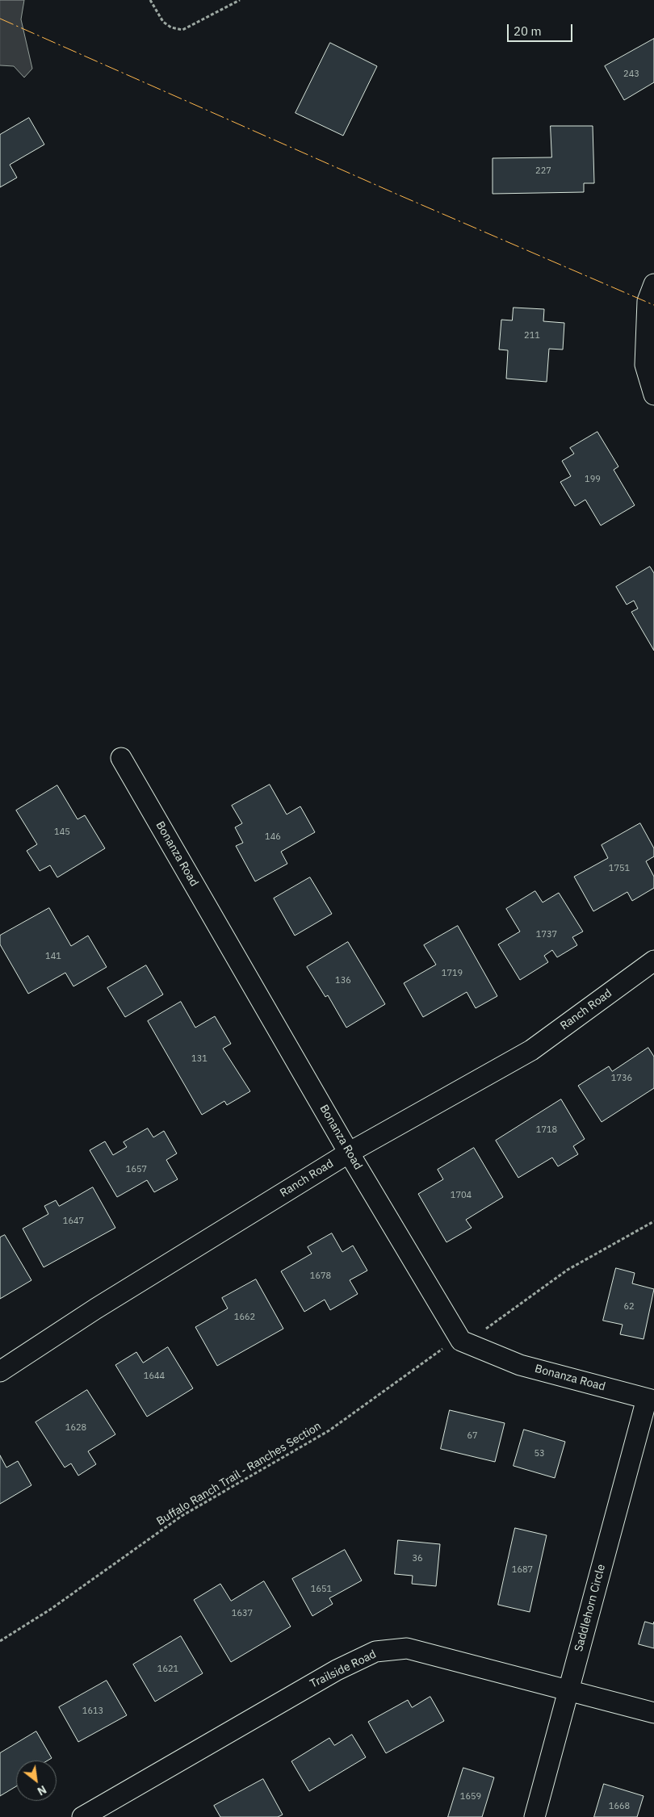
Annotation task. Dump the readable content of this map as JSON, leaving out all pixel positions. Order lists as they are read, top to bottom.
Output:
{
  "streets": {
    "street": [
      "Bonanza Road",
      "Ranch Road",
      "Saddlehorn Circle",
      "Trailside Road"
    ],
    "path": ["Buffalo Ranch Trail - Ranches Section"]
  },
  "crossings": [
    ["Bonanza Road", "Ranch Road"],
    ["Bonanza Road", "Saddlehorn Circle"],
    ["Saddlehorn Circle", "Trailside Road"]
  ],
  "house_numbers": [
    "243",
    "227",
    "211",
    "199",
    "145",
    "146",
    "1751",
    "1737",
    "141",
    "1719",
    "136",
    "131",
    "1736",
    "1718",
    "1657",
    "1704",
    "1647",
    "1678",
    "62",
    "1662",
    "1644",
    "1628",
    "67",
    "53",
    "36",
    "1687",
    "1651",
    "1637",
    "1621",
    "1613",
    "1659",
    "1668"
  ],
  "scale_bar": "20 m",
  "north": "bottom right"
}
